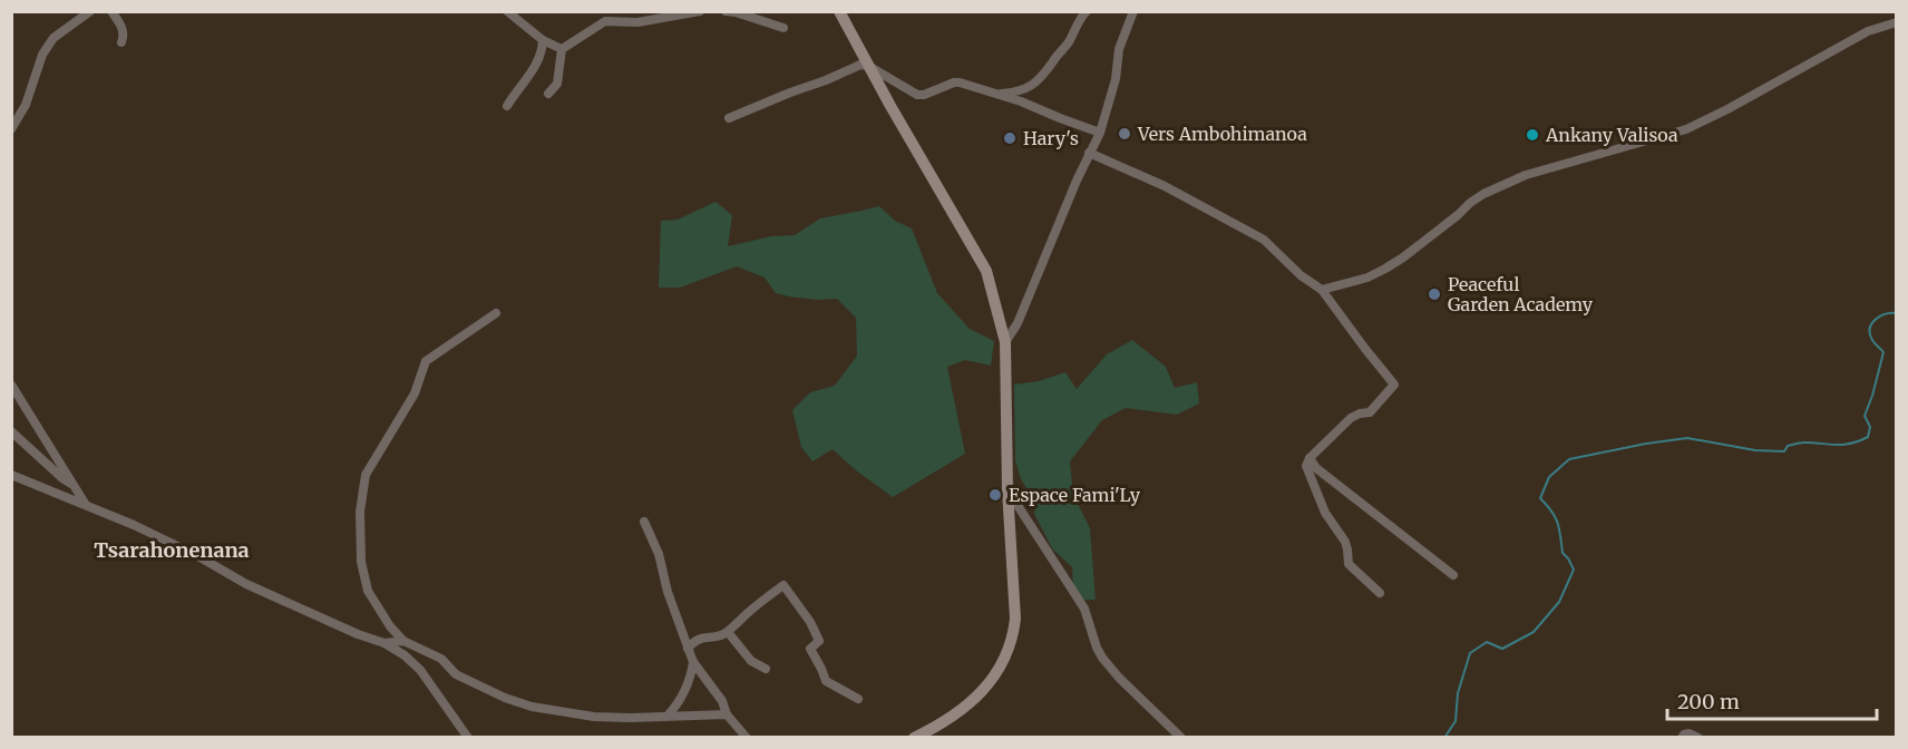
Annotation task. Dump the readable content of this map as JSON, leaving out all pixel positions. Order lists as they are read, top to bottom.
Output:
{
  "districts": ["Tsarahonenana"],
  "places": [
    "Vers Ambohimanoa",
    "Ankany Valisoa",
    "Hary's",
    "Peaceful Garden Academy",
    "Espace Fami'Ly"
  ],
  "scale_bar": "200 m"
}
